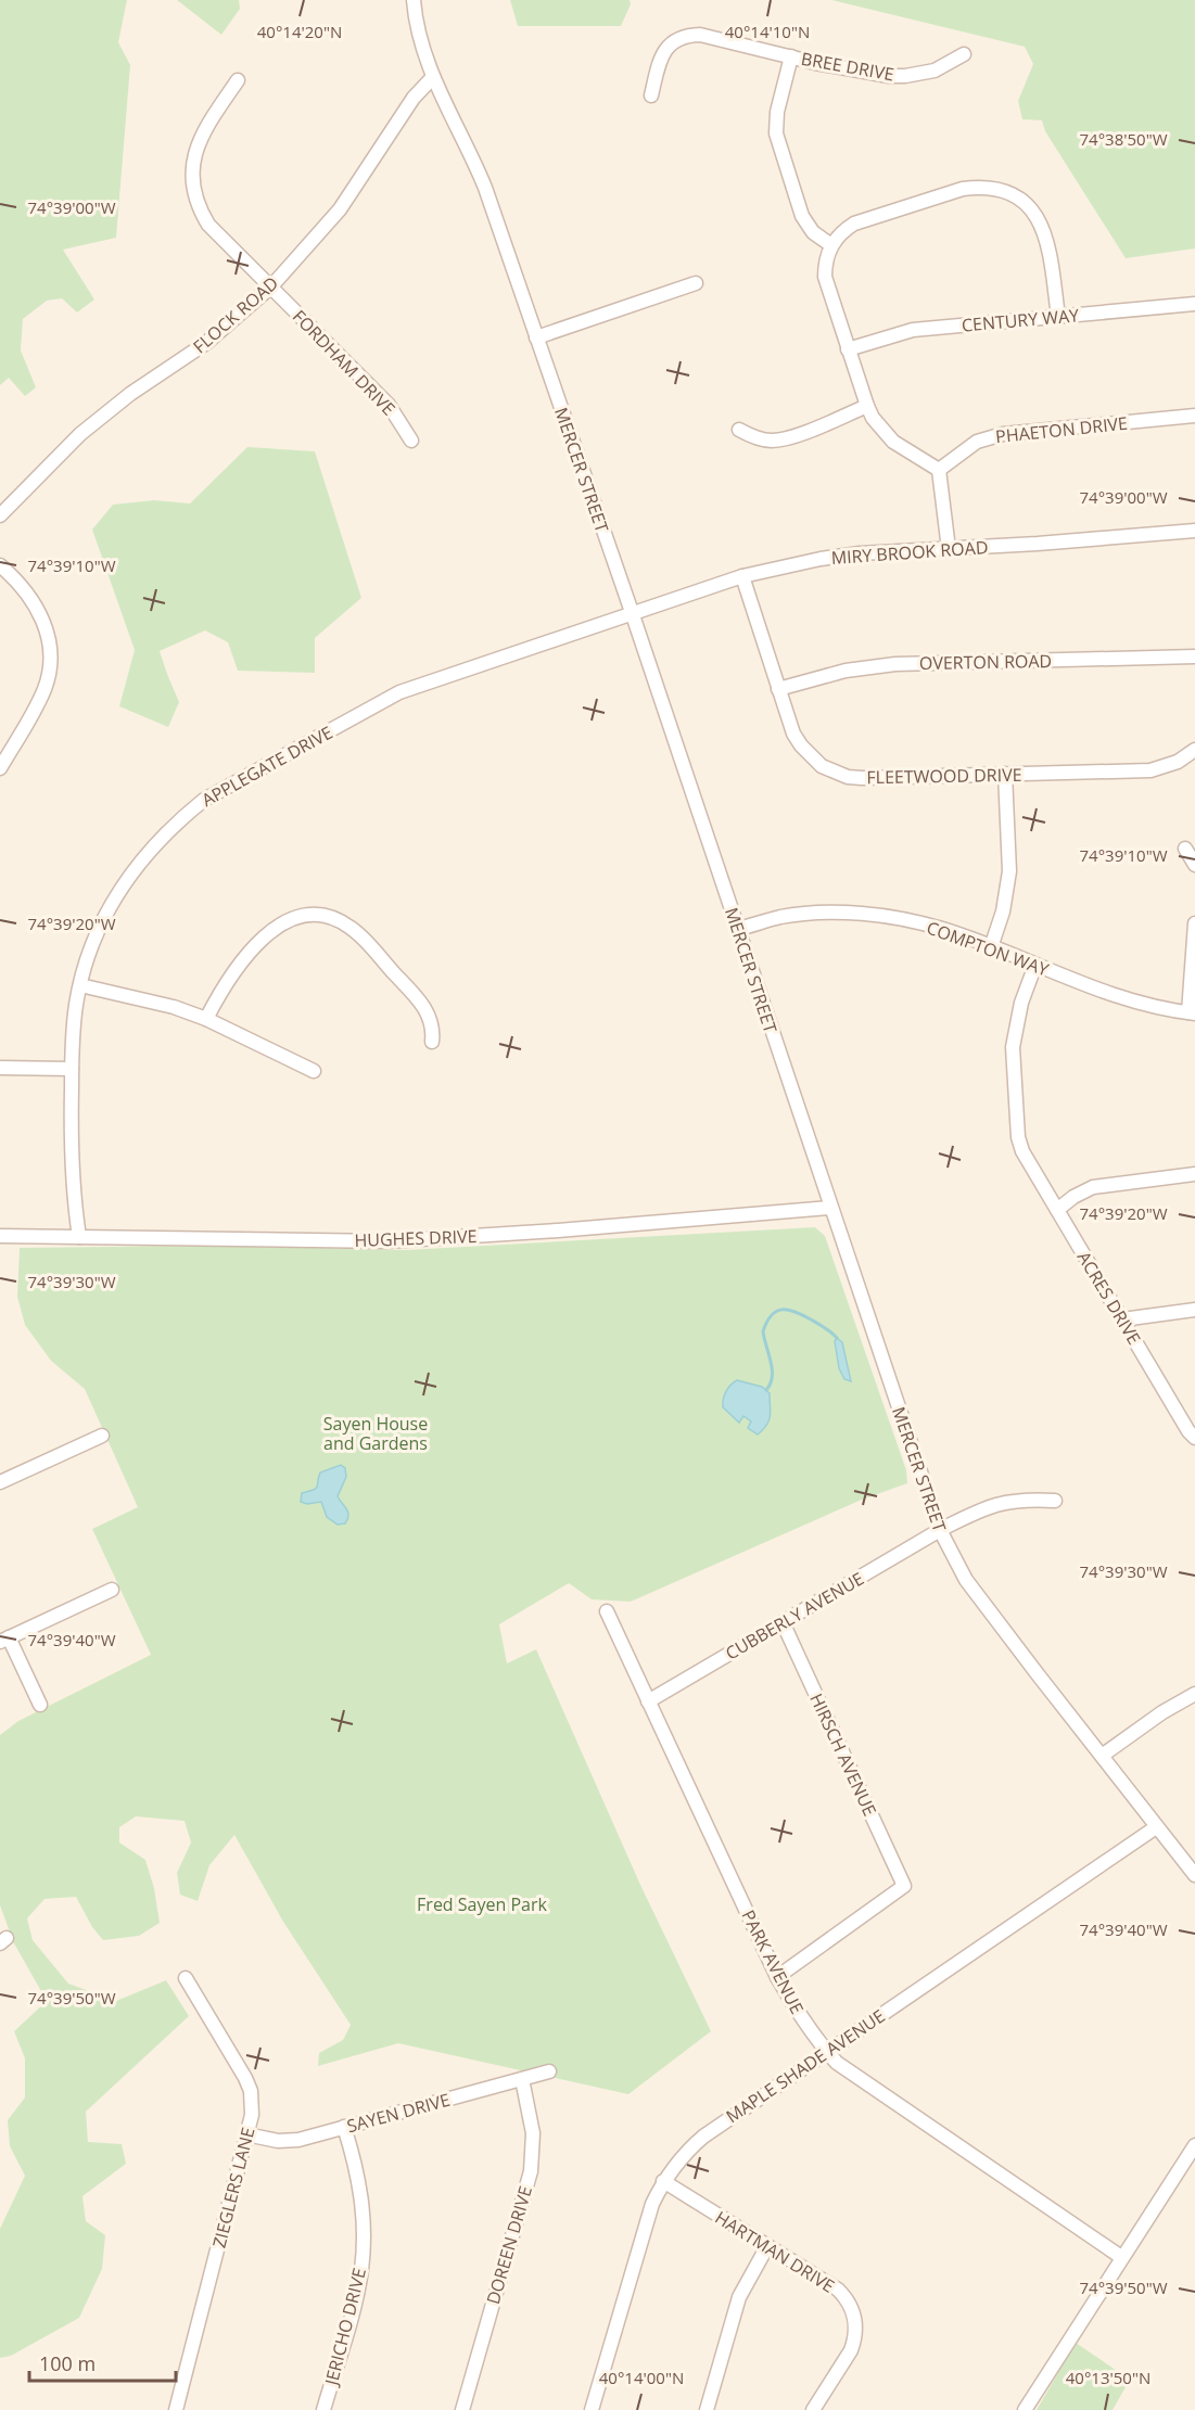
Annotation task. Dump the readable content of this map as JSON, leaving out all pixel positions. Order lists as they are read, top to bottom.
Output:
{
  "streets": {
    "street": [
      "BREE DRIVE",
      "FLOCK ROAD",
      "CENTURY WAY",
      "FORDHAM DRIVE",
      "PHAETON DRIVE",
      "MERCER STREET",
      "MIRY BROOK ROAD",
      "OVERTON ROAD",
      "APPLEGATE DRIVE",
      "FLEETWOOD DRIVE",
      "COMPTON WAY",
      "HUGHES DRIVE",
      "ACRES DRIVE",
      "CUBBERLY AVENUE",
      "HIRSCH AVENUE",
      "PARK AVENUE",
      "MAPLE SHADE AVENUE",
      "SAYEN DRIVE",
      "ZIEGLERS LANE",
      "DOREEN DRIVE",
      "HARTMAN DRIVE",
      "JERICHO DRIVE"
    ]
  },
  "crossings": [
    ["FLOCK ROAD", "FORDHAM DRIVE"],
    ["FLOCK ROAD", "MERCER STREET"],
    ["MERCER STREET", "MIRY BROOK ROAD"],
    ["MERCER STREET", "APPLEGATE DRIVE"],
    ["MERCER STREET", "COMPTON WAY"],
    ["MERCER STREET", "HUGHES DRIVE"],
    ["MERCER STREET", "CUBBERLY AVENUE"],
    ["MERCER STREET", "MAPLE SHADE AVENUE"],
    ["MIRY BROOK ROAD", "APPLEGATE DRIVE"],
    ["MIRY BROOK ROAD", "FLEETWOOD DRIVE"],
    ["OVERTON ROAD", "FLEETWOOD DRIVE"],
    ["APPLEGATE DRIVE", "HUGHES DRIVE"],
    ["COMPTON WAY", "ACRES DRIVE"],
    ["CUBBERLY AVENUE", "HIRSCH AVENUE"],
    ["CUBBERLY AVENUE", "PARK AVENUE"],
    ["HIRSCH AVENUE", "PARK AVENUE"],
    ["PARK AVENUE", "MAPLE SHADE AVENUE"],
    ["MAPLE SHADE AVENUE", "HARTMAN DRIVE"],
    ["SAYEN DRIVE", "ZIEGLERS LANE"],
    ["SAYEN DRIVE", "DOREEN DRIVE"],
    ["SAYEN DRIVE", "JERICHO DRIVE"]
  ],
  "parks": ["Sayen House and Gardens", "Fred Sayen Park"],
  "scale_bar": "100 m",
  "coordinates": [
    "40°14'20\"N",
    "40°14'10\"N",
    "74°38'50\"W",
    "74°39'00\"W",
    "74°39'10\"W",
    "74°39'20\"W",
    "74°39'30\"W",
    "74°39'40\"W",
    "74°39'50\"W",
    "40°14'00\"N",
    "40°13'50\"N"
  ]
}
